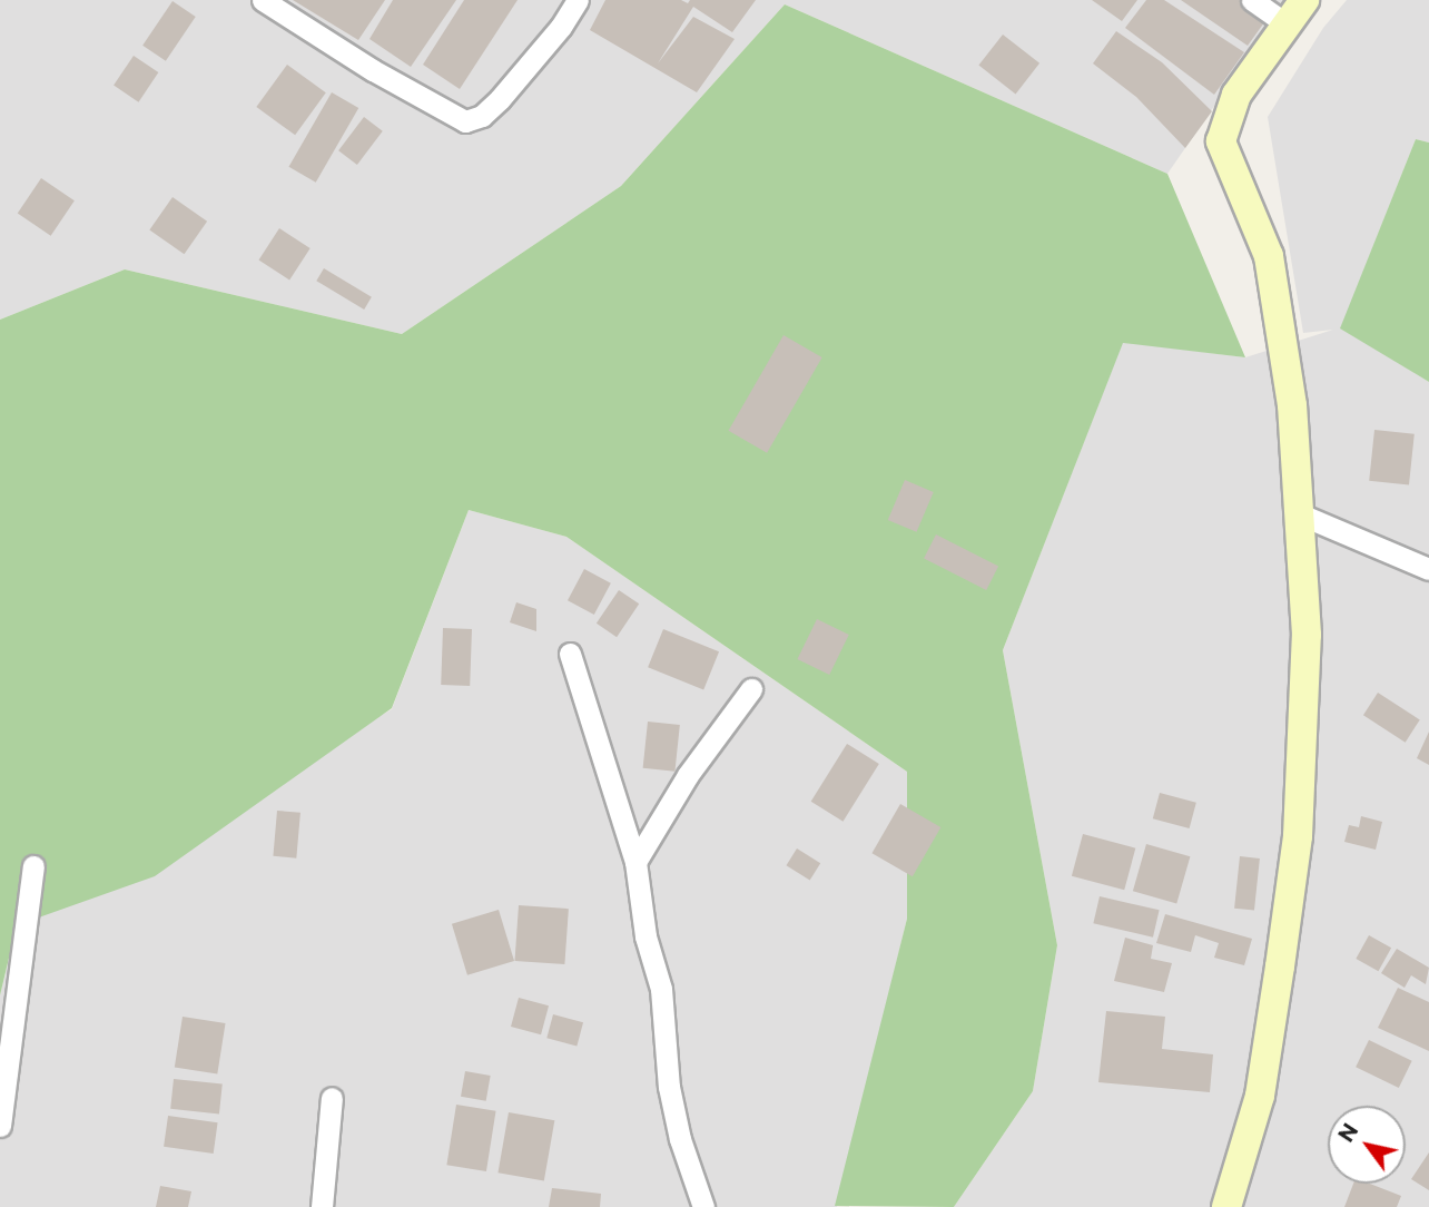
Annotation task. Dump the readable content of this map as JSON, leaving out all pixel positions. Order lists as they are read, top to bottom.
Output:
{
  "north": "top left"
}
